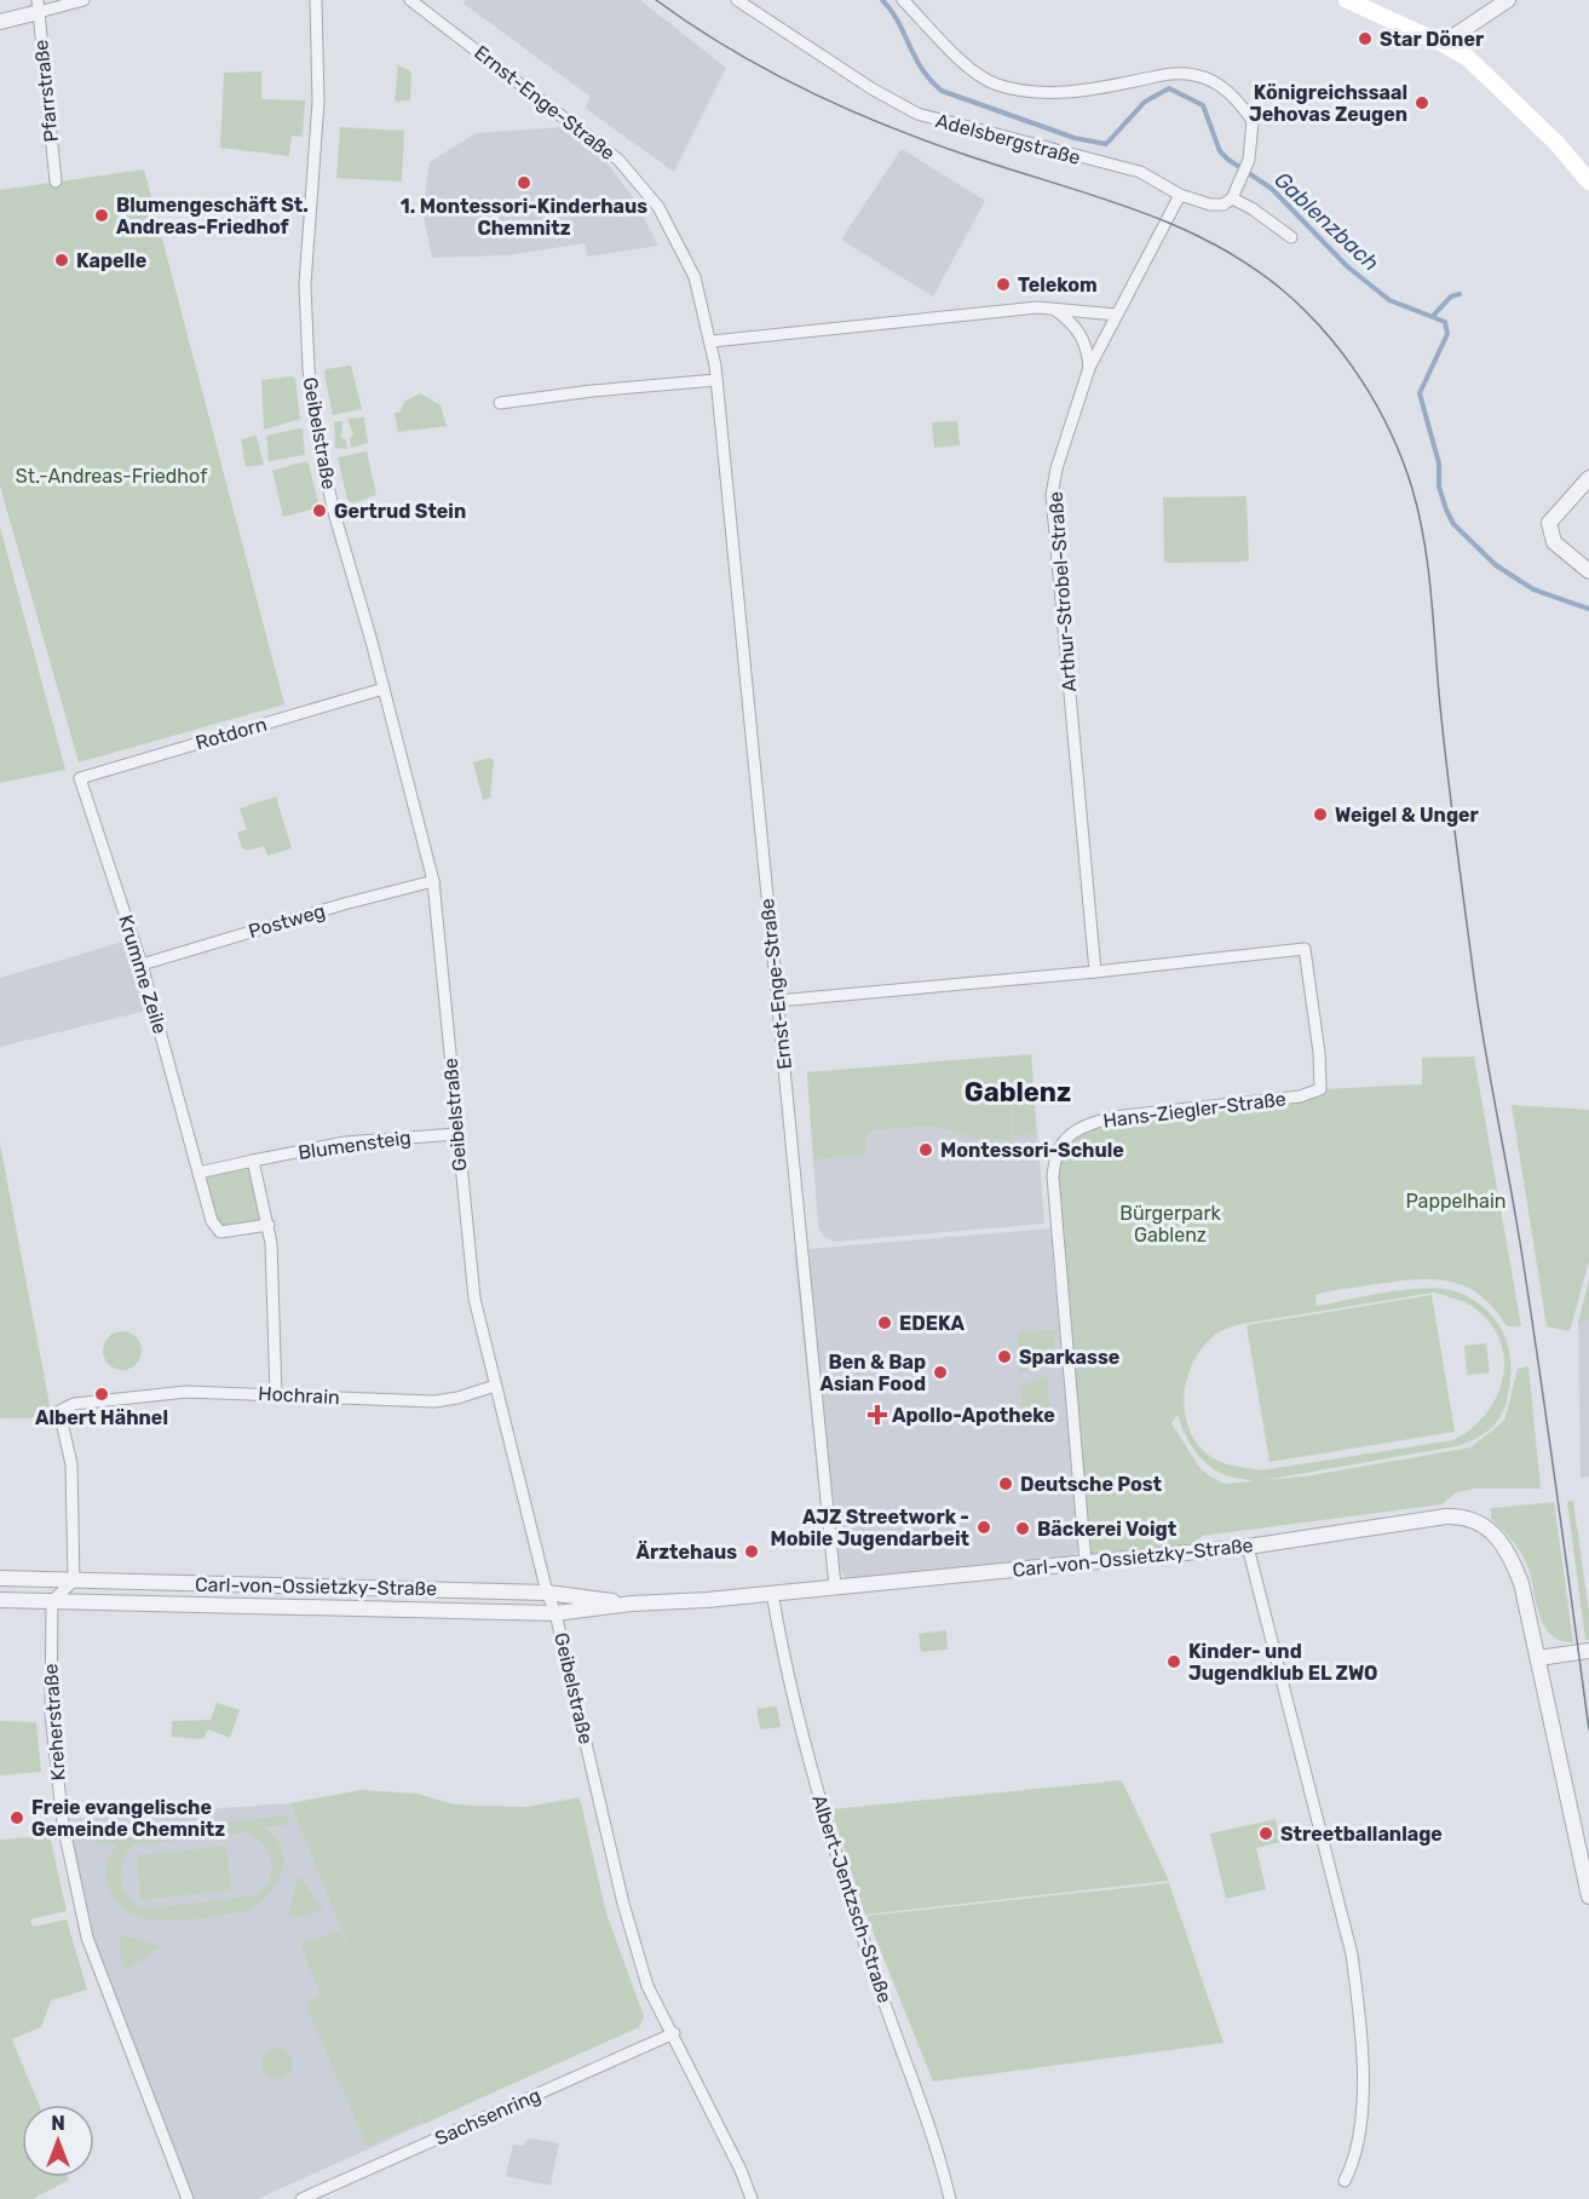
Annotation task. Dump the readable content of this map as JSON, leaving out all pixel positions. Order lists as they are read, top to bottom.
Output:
{
  "streets": {
    "street": [
      "Pfarrstraße",
      "Ernst-Enge-Straße",
      "Adelsbergstraße",
      "Geibelstraße",
      "Arthur-Strobel-Straße",
      "Rotdorn",
      "Postweg",
      "Krumme Zeile",
      "Hans-Ziegler-Straße",
      "Blumensteig",
      "Hochrain",
      "Carl-von-Ossietzky-Straße",
      "Kreherstraße",
      "Albert-Jentzsch-Straße",
      "Sachsenring"
    ]
  },
  "crossings": [
    ["Ernst-Enge-Straße", "Carl-von-Ossietzky-Straße"],
    ["Adelsbergstraße", "Arthur-Strobel-Straße"],
    ["Geibelstraße", "Rotdorn"],
    ["Geibelstraße", "Postweg"],
    ["Geibelstraße", "Blumensteig"],
    ["Geibelstraße", "Hochrain"],
    ["Geibelstraße", "Carl-von-Ossietzky-Straße"],
    ["Geibelstraße", "Sachsenring"],
    ["Arthur-Strobel-Straße", "Hans-Ziegler-Straße"],
    ["Rotdorn", "Krumme Zeile"],
    ["Postweg", "Krumme Zeile"],
    ["Krumme Zeile", "Blumensteig"],
    ["Hans-Ziegler-Straße", "Carl-von-Ossietzky-Straße"],
    ["Hochrain", "Carl-von-Ossietzky-Straße"],
    ["Carl-von-Ossietzky-Straße", "Kreherstraße"],
    ["Carl-von-Ossietzky-Straße", "Albert-Jentzsch-Straße"]
  ],
  "districts": ["Gablenz"],
  "water": ["Gablenzbach"],
  "parks": ["St.-Andreas-Friedhof", "Pappelhain", "Bürgerpark Gablenz"],
  "places": {
    "other": [
      "Star Döner",
      "Königreichssaal Jehovas Zeugen",
      "1. Montessori-Kinderhaus Chemnitz",
      "Blumengeschäft St. Andreas-Friedhof",
      "Kapelle",
      "Telekom",
      "Gertrud Stein",
      "Weigel & Unger",
      "Montessori-Schule",
      "EDEKA",
      "Sparkasse",
      "Ben & Bap Asian Food",
      "Albert Hähnel",
      "Deutsche Post",
      "AJZ Streetwork - Mobile Jugendarbeit",
      "Bäckerei Voigt",
      "Ärztehaus",
      "Kinder- und Jugendklub EL ZWO",
      "Freie evangelische Gemeinde Chemnitz",
      "Streetballanlage"
    ],
    "health": ["Apollo-Apotheke"]
  },
  "north": "top"
}
